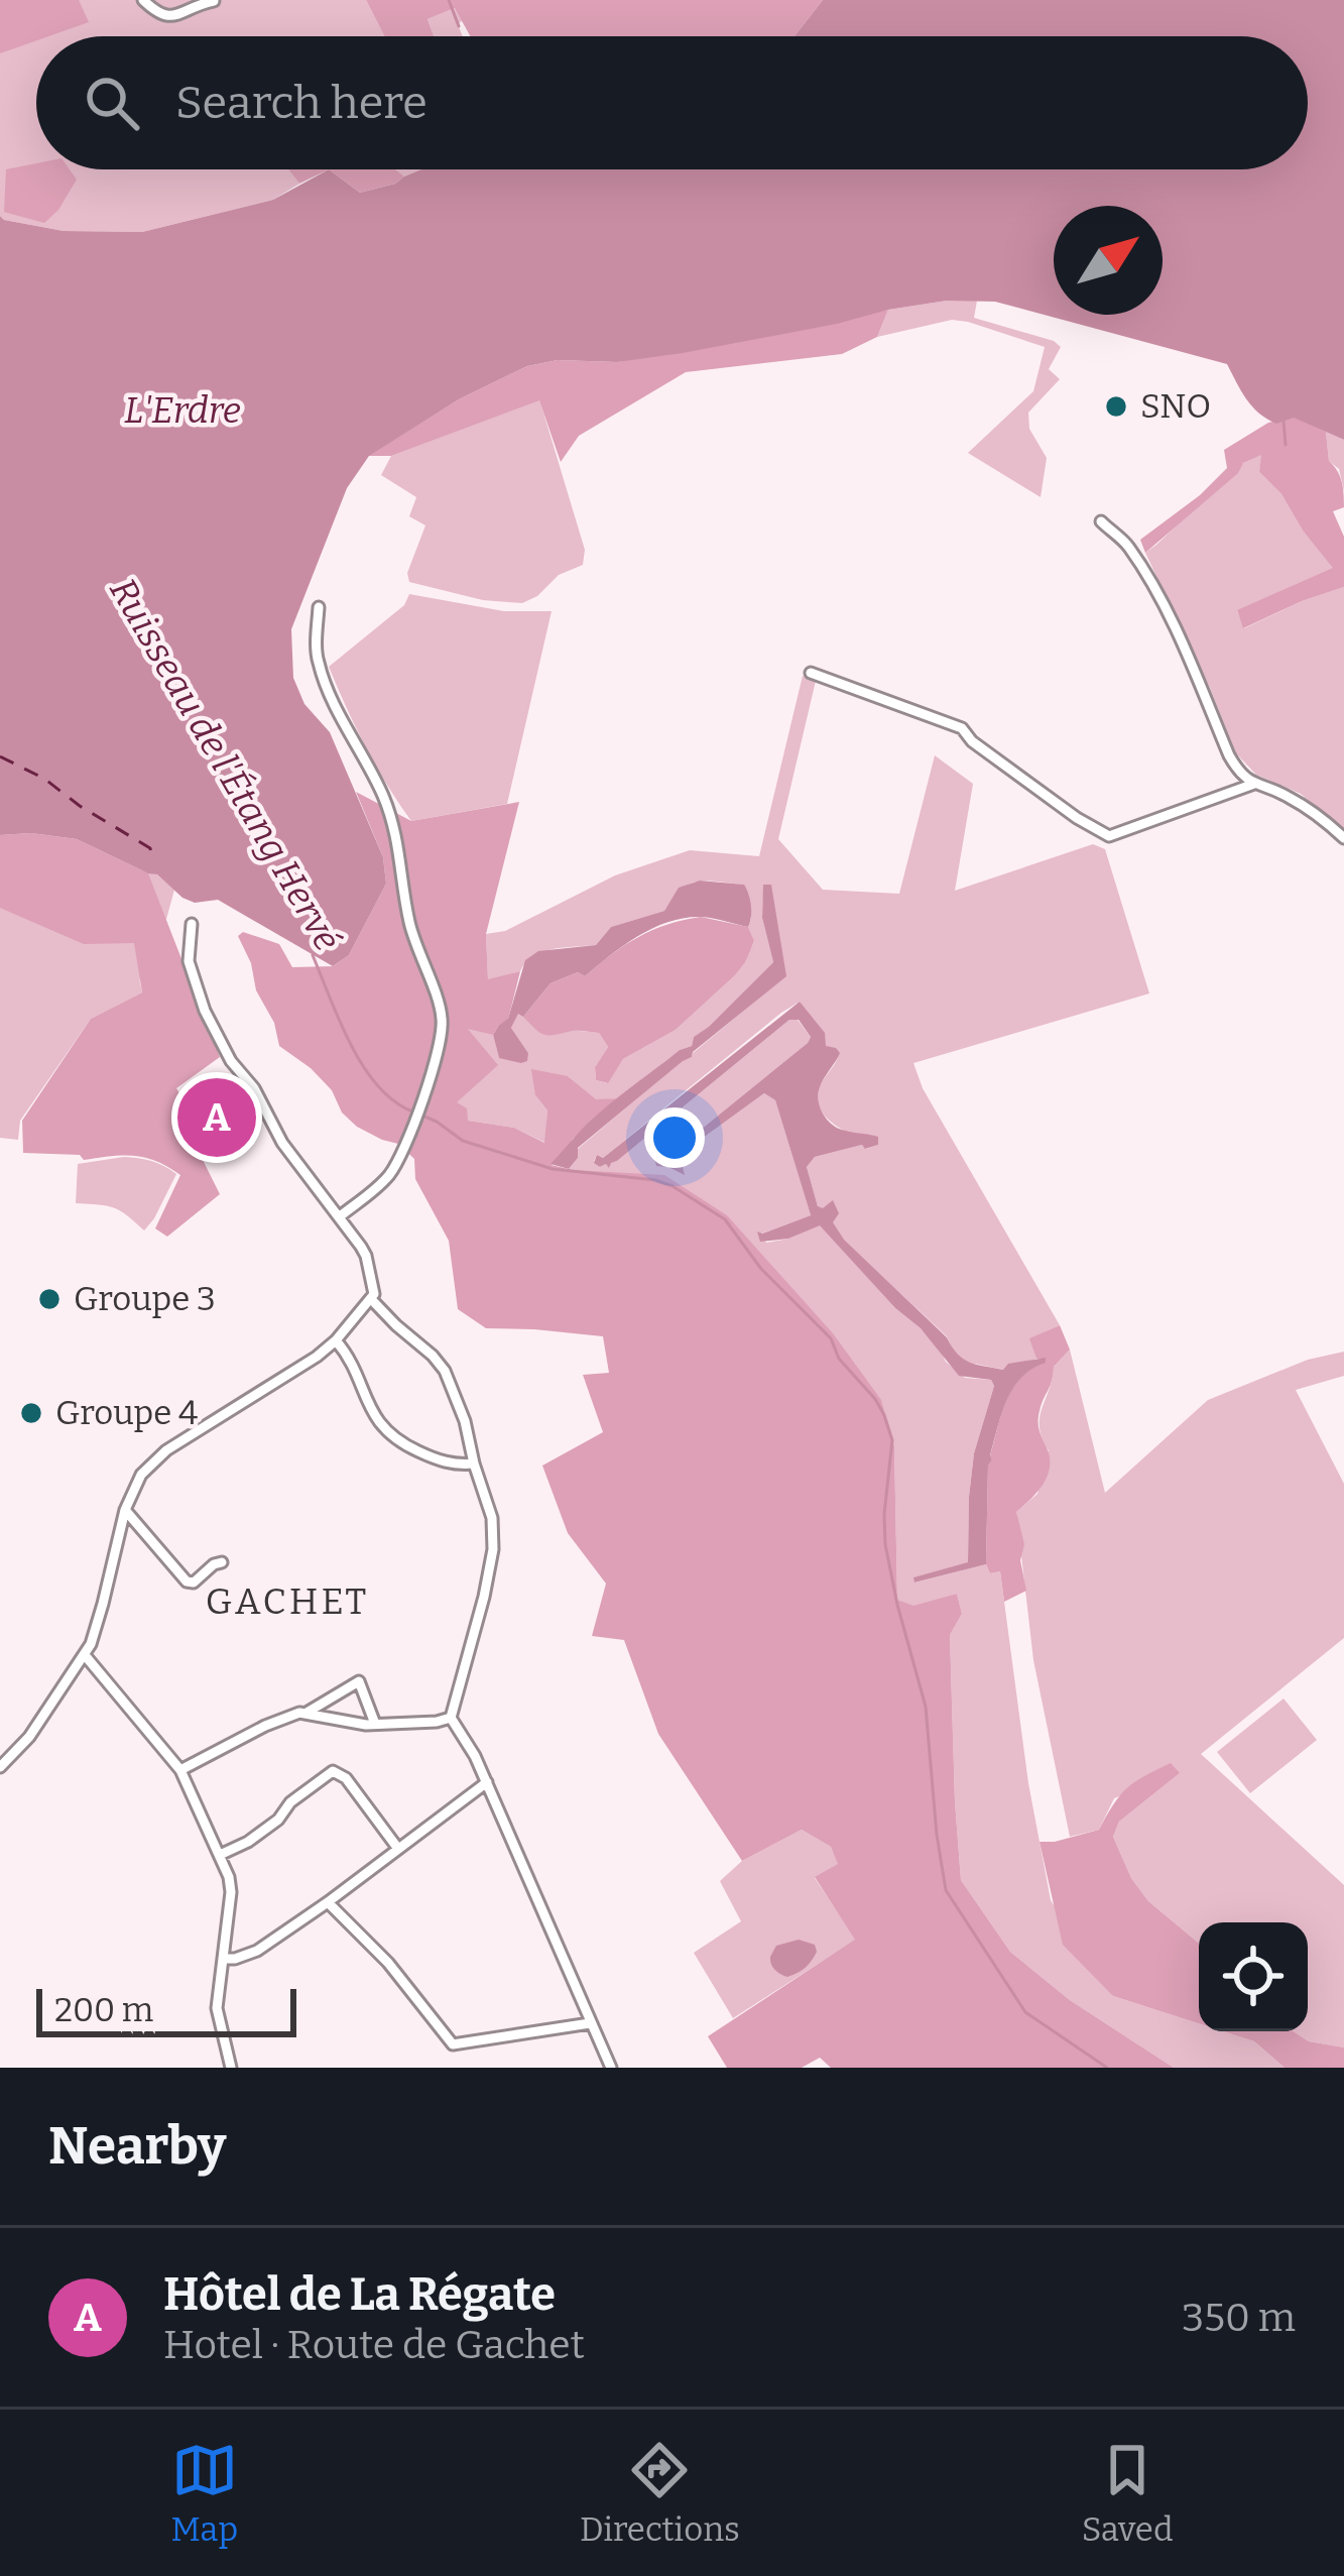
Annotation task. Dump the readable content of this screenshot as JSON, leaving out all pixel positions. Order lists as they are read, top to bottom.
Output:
{
  "districts": ["GACHET"],
  "water": ["L'Erdre", "Ruisseau de l'Étang Hervé"],
  "places": ["SNO", "Groupe 3", "Groupe 4"],
  "scale_bar": "200 m",
  "north": "top right",
  "page": {
    "search": "Search here",
    "pins": "A",
    "scale": "200 m",
    "heading": "Nearby",
    "list": [
      {
        "mark": "A",
        "name": "Hôtel de La Régate",
        "note": "Hotel · Route de Gachet",
        "value": "350 m"
      }
    ],
    "nav": ["Map", "Directions", "Saved"]
  }
}
